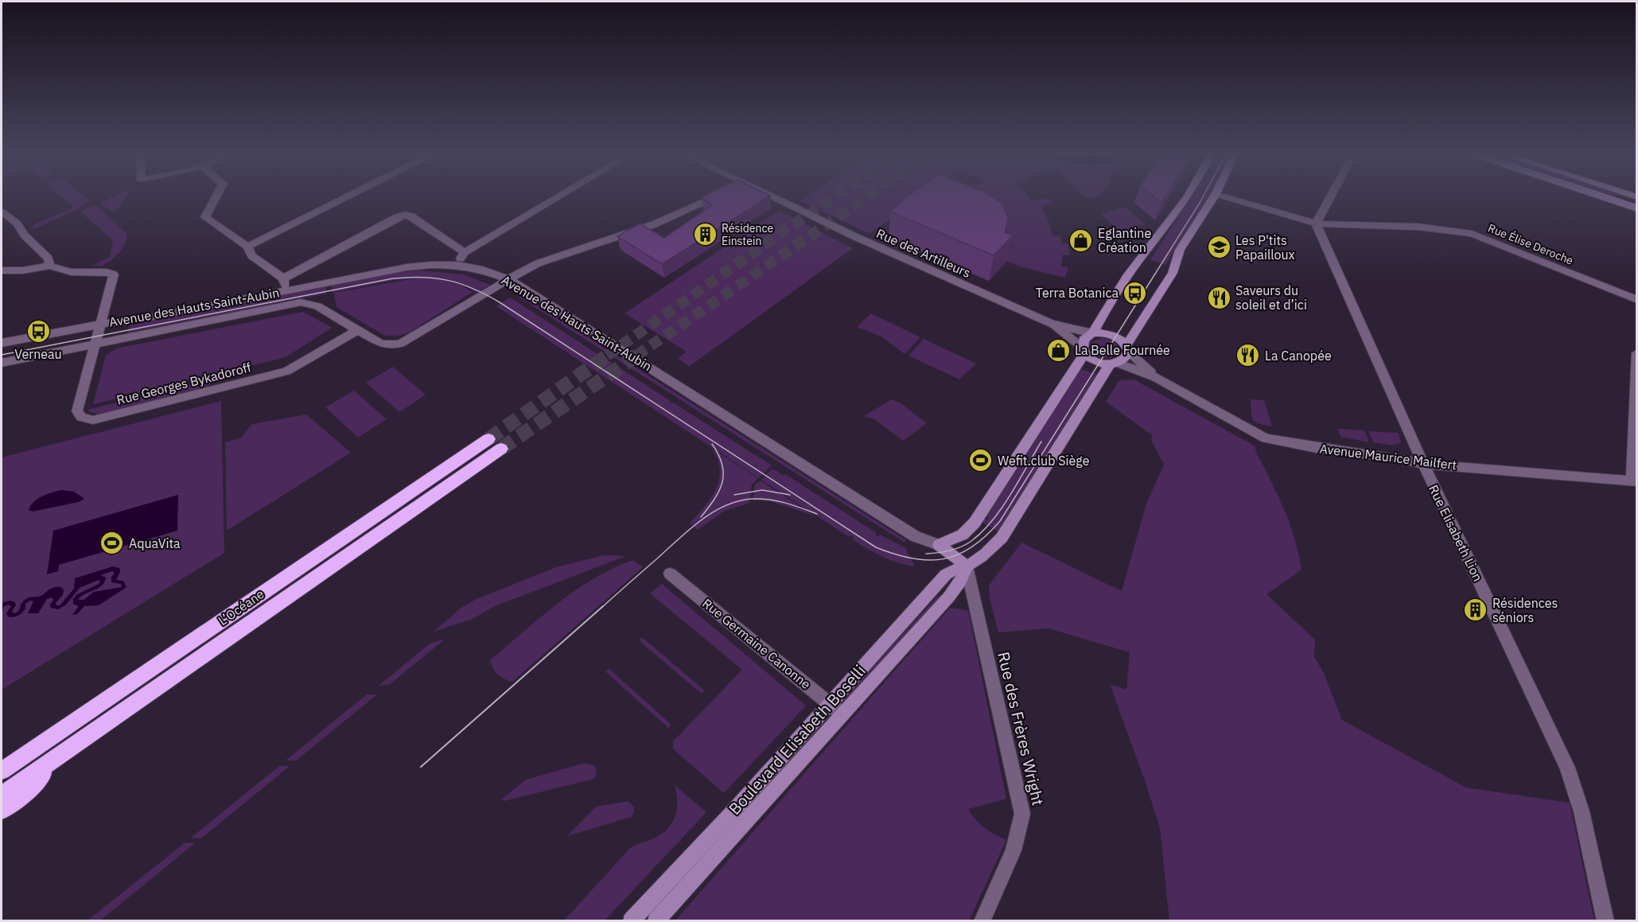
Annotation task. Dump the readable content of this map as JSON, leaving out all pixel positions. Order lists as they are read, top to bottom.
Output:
{
  "streets": {
    "highway": ["L’Océane"],
    "street": [
      "Rue Élise Deroche",
      "Rue des Artilleurs",
      "Avenue des Hauts Saint-Aubin",
      "Rue Georges Bykadoroff",
      "Avenue Maurice Mailfert",
      "Rue Elisabeth Lion",
      "Rue Germaine Canonne",
      "Rue des Frères Wright",
      "Boulevard Elisabeth Boselli"
    ]
  },
  "crossings": [
    ["Rue Élise Deroche", "Rue Elisabeth Lion"],
    ["Rue des Artilleurs", "Avenue Maurice Mailfert"],
    ["Rue des Artilleurs", "Boulevard Elisabeth Boselli"],
    ["Avenue des Hauts Saint-Aubin", "Rue Georges Bykadoroff"],
    ["Avenue Maurice Mailfert", "Rue Elisabeth Lion"],
    ["Avenue Maurice Mailfert", "Boulevard Elisabeth Boselli"],
    ["Rue Germaine Canonne", "Boulevard Elisabeth Boselli"],
    ["Rue des Frères Wright", "Boulevard Elisabeth Boselli"]
  ],
  "places": {
    "building": ["Résidence Einstein", "Résidences séniors"],
    "shop": ["Eglantine Création", "La Belle Fournée"],
    "school or university": ["Les P'tits Papailloux"],
    "bus stop": ["Terra Botanica", "Verneau"],
    "restaurant": ["Saveurs du soleil et d’ici", "La Canopée"],
    "sports": ["Wefit.club Siège", "AquaVita"]
  }
}
